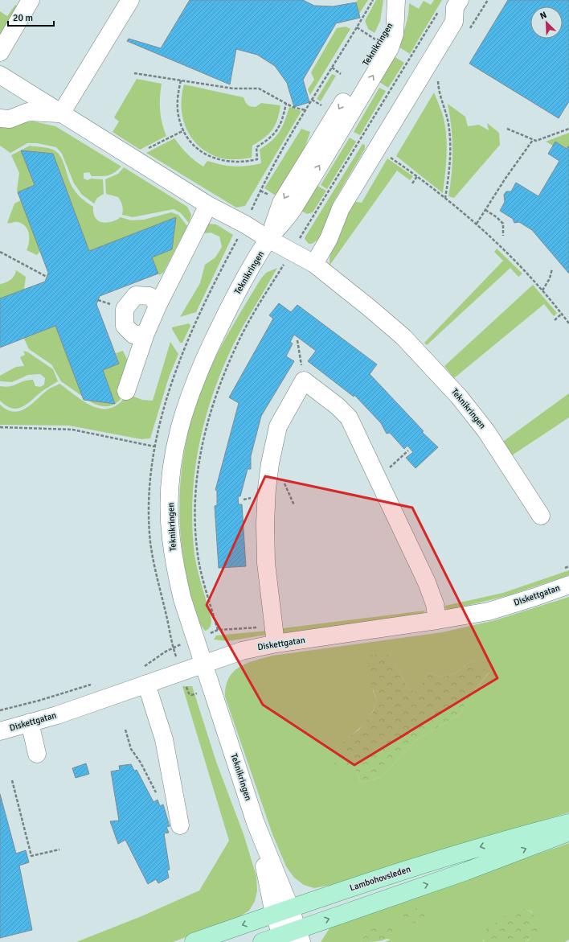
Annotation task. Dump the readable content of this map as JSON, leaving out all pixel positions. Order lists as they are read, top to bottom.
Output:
{
  "streets": {
    "main road": ["Lambohovsleden"],
    "street": ["Teknikringen", "Diskettgatan"]
  },
  "crossings": [
    ["Teknikringen", "Diskettgatan"],
    ["Teknikringen", "Lambohovsleden"]
  ],
  "scale_bar": "20 m",
  "north": "top left"
}
